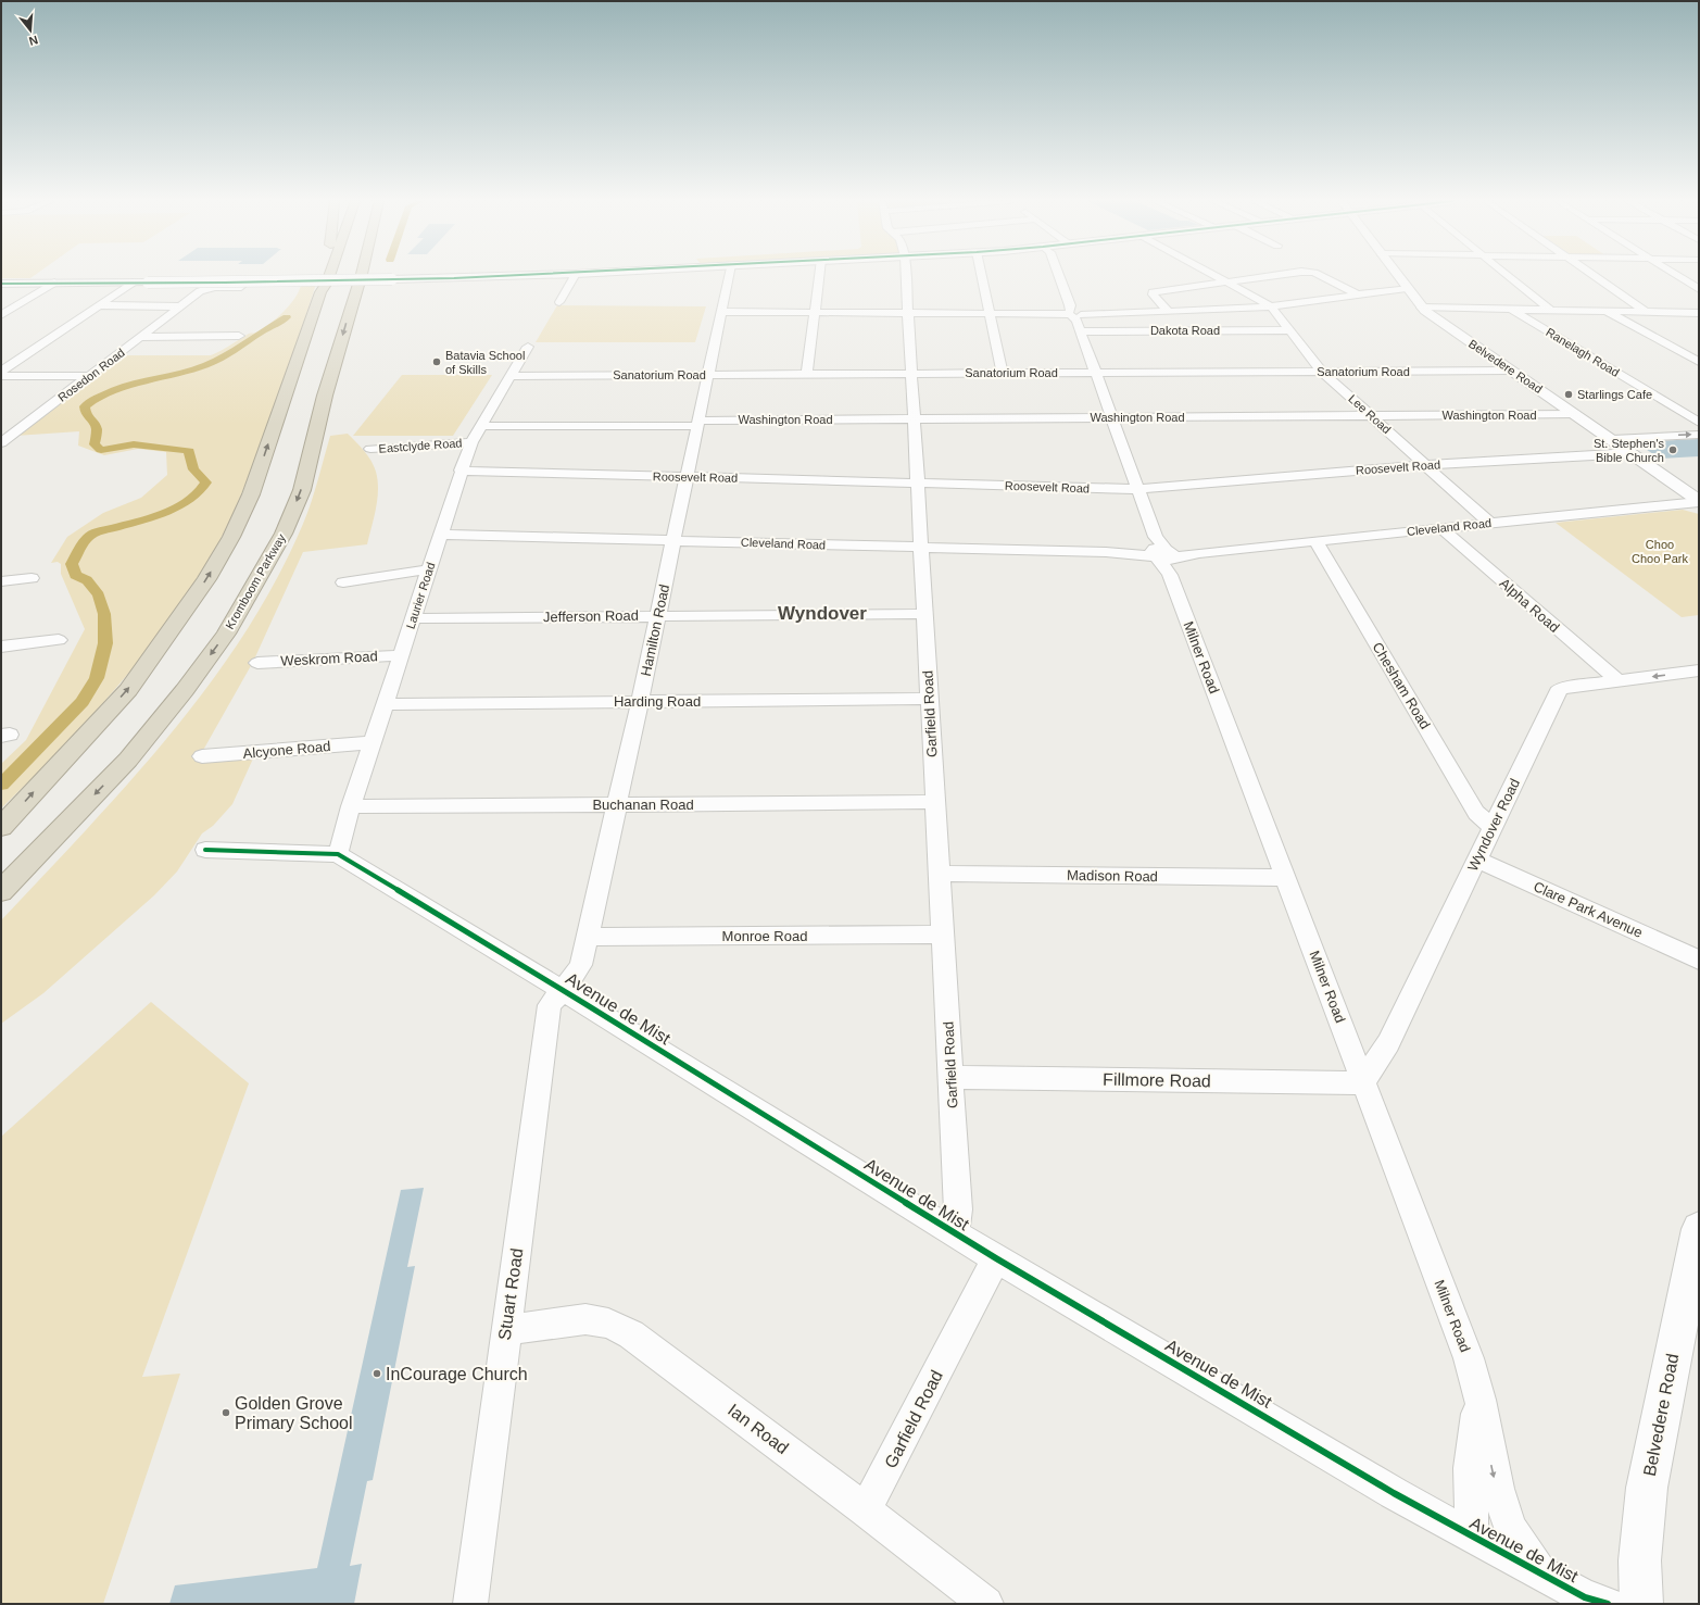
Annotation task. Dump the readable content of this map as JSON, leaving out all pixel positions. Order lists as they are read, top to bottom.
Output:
{
  "streets": {
    "highway": ["Kromboom Parkway"],
    "street": [
      "Dakota Road",
      "Ranelagh Road",
      "Belvedere Road",
      "Sanatorium Road",
      "Rosedon Road",
      "Lee Road",
      "Washington Road",
      "Eastclyde Road",
      "Roosevelt Road",
      "Cleveland Road",
      "Laurier Road",
      "Alpha Road",
      "Jefferson Road",
      "Hamilton Road",
      "Milner Road",
      "Weskrom Road",
      "Chesham Road",
      "Harding Road",
      "Garfield Road",
      "Alcyone Road",
      "Buchanan Road",
      "Wyndover Road",
      "Madison Road",
      "Clare Park Avenue",
      "Monroe Road",
      "Avenue de Mist",
      "Fillmore Road",
      "Stuart Road",
      "Ian Road"
    ]
  },
  "crossings": [
    ["Dakota Road", "Lee Road"],
    ["Dakota Road", "Milner Road"],
    ["Belvedere Road", "Sanatorium Road"],
    ["Belvedere Road", "Washington Road"],
    ["Belvedere Road", "Roosevelt Road"],
    ["Belvedere Road", "Cleveland Road"],
    ["Sanatorium Road", "Lee Road"],
    ["Sanatorium Road", "Laurier Road"],
    ["Sanatorium Road", "Hamilton Road"],
    ["Sanatorium Road", "Milner Road"],
    ["Sanatorium Road", "Garfield Road"],
    ["Lee Road", "Washington Road"],
    ["Lee Road", "Roosevelt Road"],
    ["Lee Road", "Cleveland Road"],
    ["Washington Road", "Laurier Road"],
    ["Washington Road", "Hamilton Road"],
    ["Washington Road", "Milner Road"],
    ["Washington Road", "Garfield Road"],
    ["Eastclyde Road", "Laurier Road"],
    ["Roosevelt Road", "Laurier Road"],
    ["Roosevelt Road", "Hamilton Road"],
    ["Roosevelt Road", "Milner Road"],
    ["Roosevelt Road", "Garfield Road"],
    ["Cleveland Road", "Laurier Road"],
    ["Cleveland Road", "Alpha Road"],
    ["Cleveland Road", "Hamilton Road"],
    ["Cleveland Road", "Milner Road"],
    ["Cleveland Road", "Chesham Road"],
    ["Cleveland Road", "Garfield Road"],
    ["Laurier Road", "Jefferson Road"],
    ["Laurier Road", "Weskrom Road"],
    ["Laurier Road", "Harding Road"],
    ["Laurier Road", "Alcyone Road"],
    ["Laurier Road", "Buchanan Road"],
    ["Laurier Road", "Avenue de Mist"],
    ["Alpha Road", "Wyndover Road"],
    ["Jefferson Road", "Hamilton Road"],
    ["Jefferson Road", "Garfield Road"],
    ["Hamilton Road", "Harding Road"],
    ["Hamilton Road", "Buchanan Road"],
    ["Hamilton Road", "Monroe Road"],
    ["Hamilton Road", "Avenue de Mist"],
    ["Hamilton Road", "Stuart Road"],
    ["Milner Road", "Wyndover Road"],
    ["Milner Road", "Madison Road"],
    ["Milner Road", "Avenue de Mist"],
    ["Milner Road", "Fillmore Road"],
    ["Chesham Road", "Wyndover Road"],
    ["Harding Road", "Garfield Road"],
    ["Garfield Road", "Buchanan Road"],
    ["Garfield Road", "Madison Road"],
    ["Garfield Road", "Monroe Road"],
    ["Garfield Road", "Avenue de Mist"],
    ["Garfield Road", "Fillmore Road"],
    ["Garfield Road", "Ian Road"],
    ["Wyndover Road", "Clare Park Avenue"],
    ["Wyndover Road", "Fillmore Road"],
    ["Avenue de Mist", "Stuart Road"],
    ["Stuart Road", "Ian Road"]
  ],
  "districts": ["Wyndover"],
  "parks": ["Choo Choo Park"],
  "places": [
    "Batavia School of Skills",
    "Starlings Cafe",
    "St. Stephen's Bible Church",
    "InCourage Church",
    "Golden Grove Primary School"
  ],
  "north": "bottom"
}
